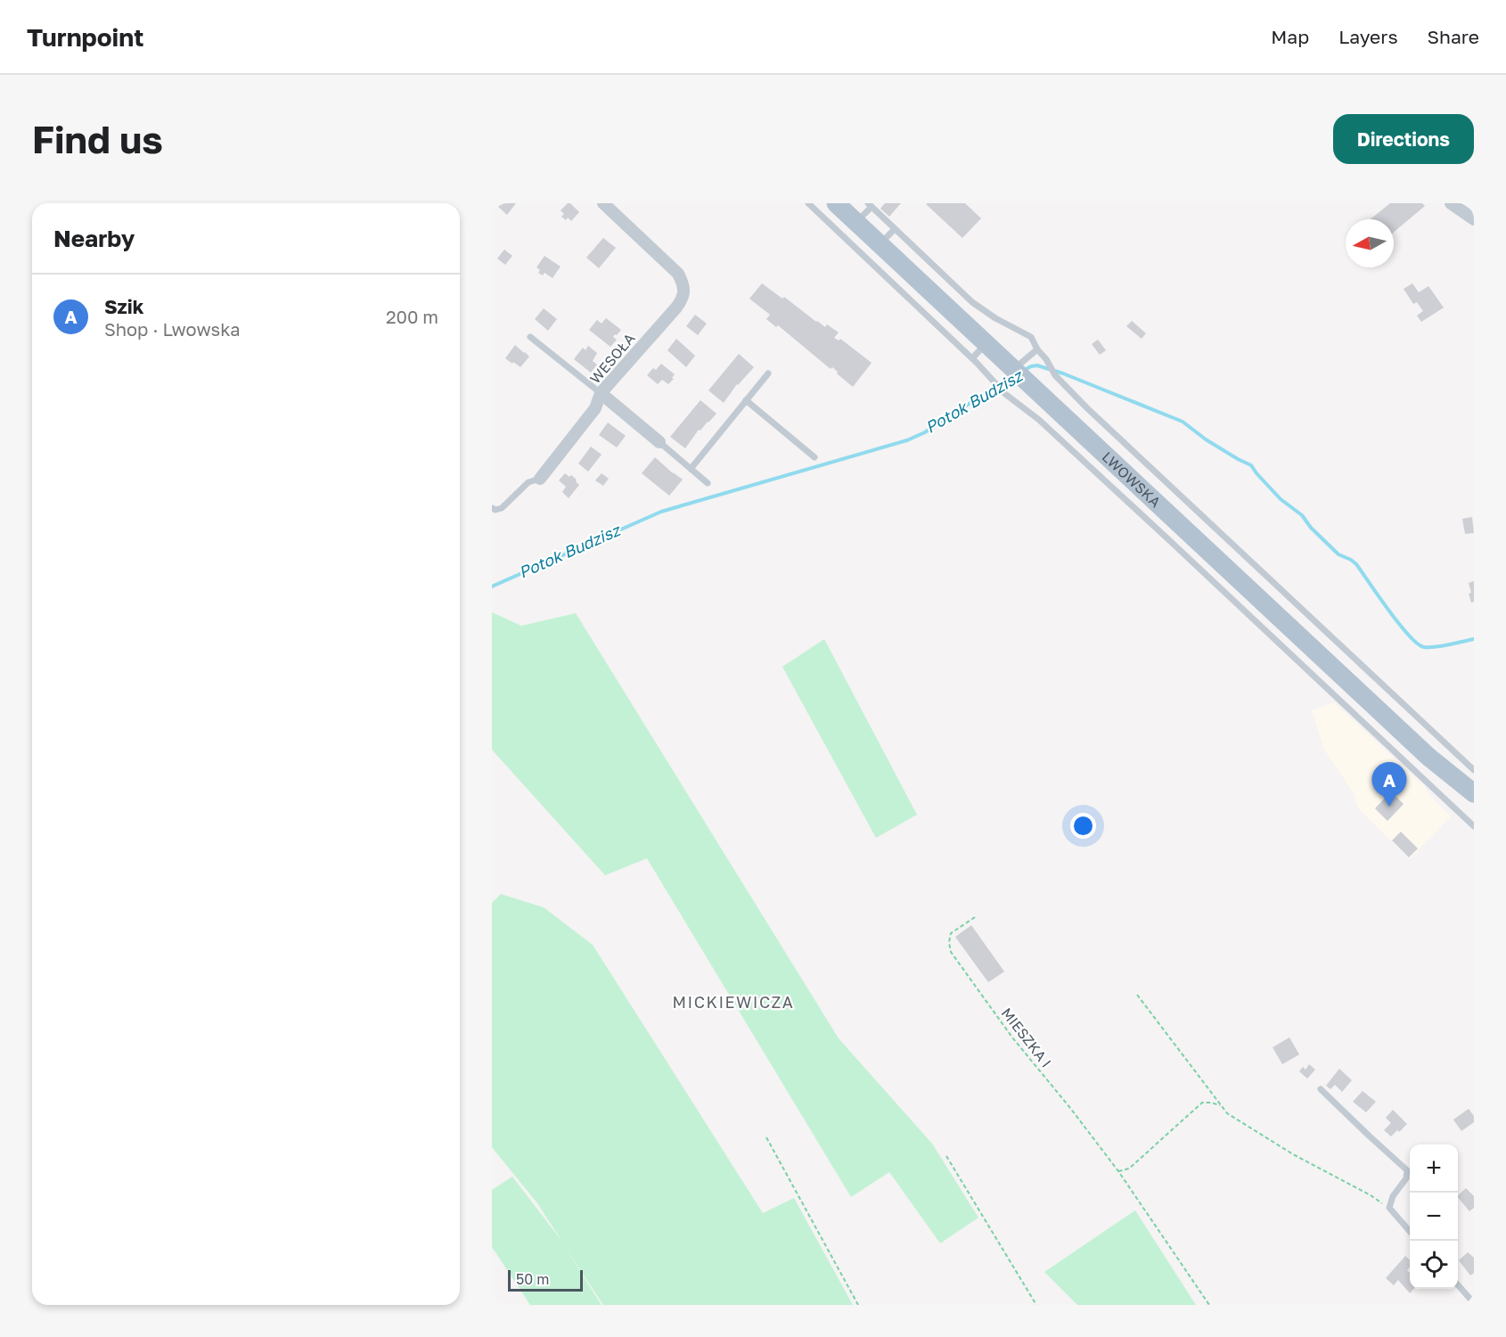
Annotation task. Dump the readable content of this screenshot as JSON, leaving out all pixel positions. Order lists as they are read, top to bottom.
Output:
{
  "streets": {
    "main road": ["LWOWSKA"],
    "street": ["WESOŁA"],
    "path": ["MIESZKA I"]
  },
  "districts": ["MICKIEWICZA"],
  "water": ["Potok Budzisz"],
  "scale_bar": "50 m",
  "north": "left",
  "page": {
    "header": "Turnpoint",
    "nav": ["Map", "Layers", "Share"],
    "buttons": "Directions",
    "title": "Find us",
    "heading": "Nearby",
    "list": [
      {
        "mark": "A",
        "name": "Szik",
        "note": "Shop · Lwowska",
        "value": "200 m"
      }
    ],
    "pins": "A",
    "map_buttons": ["+", "−"],
    "scale": "50 m"
  }
}
